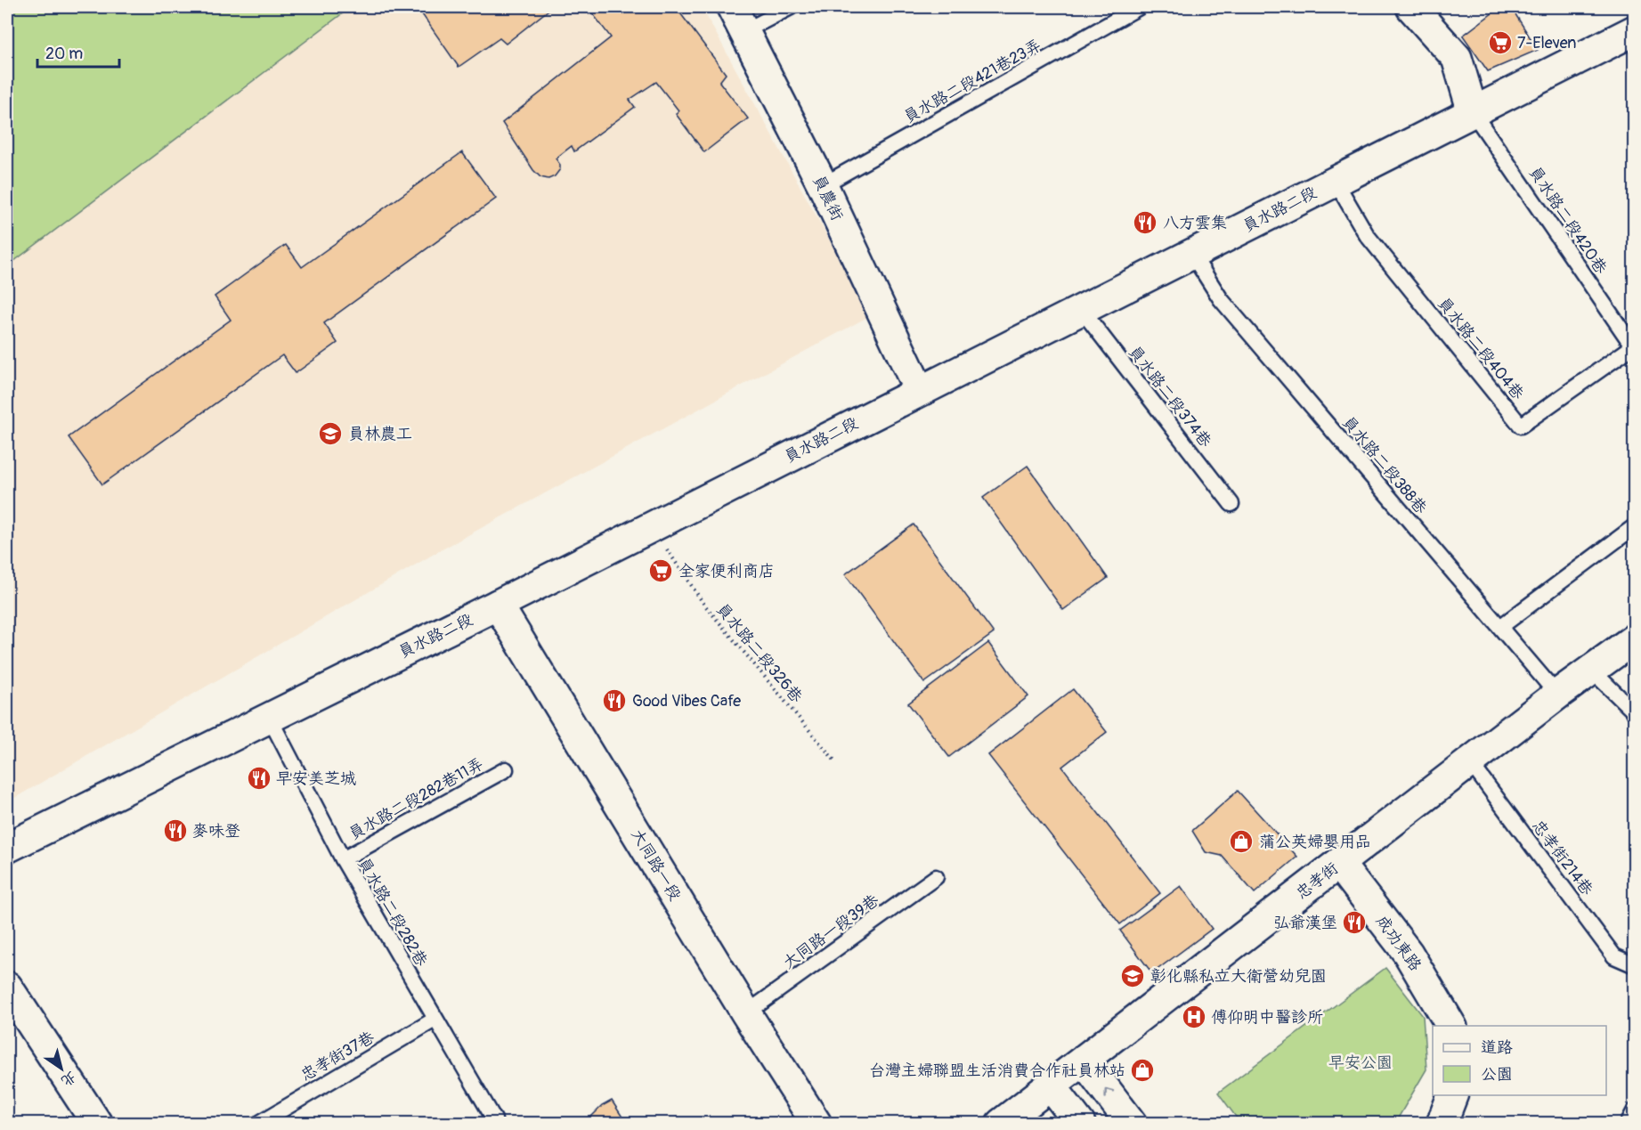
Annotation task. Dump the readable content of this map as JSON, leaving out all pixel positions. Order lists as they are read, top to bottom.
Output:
{
  "streets": {
    "street": [
      "員農街",
      "員水路二段",
      "大同路一段",
      "忠孝街",
      "成功東路"
    ],
    "lane": [
      "員水路二段421巷23弄",
      "員水路二段420巷",
      "員水路二段404巷",
      "員水路二段374巷",
      "員水路二段388巷",
      "員水路二段282巷11弄",
      "忠孝街214巷",
      "員水路二段282巷",
      "大同路一段39巷",
      "忠孝街37巷"
    ],
    "path": ["員水路二段326巷"]
  },
  "crossings": [
    ["員水路二段421巷23弄", "員農街"],
    ["員農街", "員水路二段"],
    ["員水路二段", "員水路二段420巷"],
    ["員水路二段", "員水路二段404巷"],
    ["員水路二段", "員水路二段374巷"],
    ["員水路二段", "員水路二段388巷"],
    ["員水路二段", "員水路二段326巷"],
    ["員水路二段", "大同路一段"],
    ["員水路二段", "員水路二段282巷"],
    ["員水路二段420巷", "員水路二段404巷"],
    ["員水路二段388巷", "忠孝街"],
    ["員水路二段282巷11弄", "員水路二段282巷"],
    ["忠孝街214巷", "忠孝街"],
    ["大同路一段", "大同路一段39巷"],
    ["忠孝街", "成功東路"],
    ["員水路二段282巷", "忠孝街37巷"]
  ],
  "parks": ["早安公園"],
  "places": {
    "supermarket": ["7-Eleven", "全家便利商店"],
    "restaurant": [
      "八方雲集",
      "Good Vibes Cafe",
      "早安美芝城",
      "麥味登",
      "弘爺漢堡"
    ],
    "school or university": ["員林農工", "彰化縣私立大衛營幼兒園"],
    "shop": ["蒲公英婦嬰用品", "台灣主婦聯盟生活消費合作社員林站"],
    "hospital": ["傅仰明中醫診所"]
  },
  "legend": ["道路", "公園"],
  "scale_bar": "20 m",
  "north": "bottom right"
}
